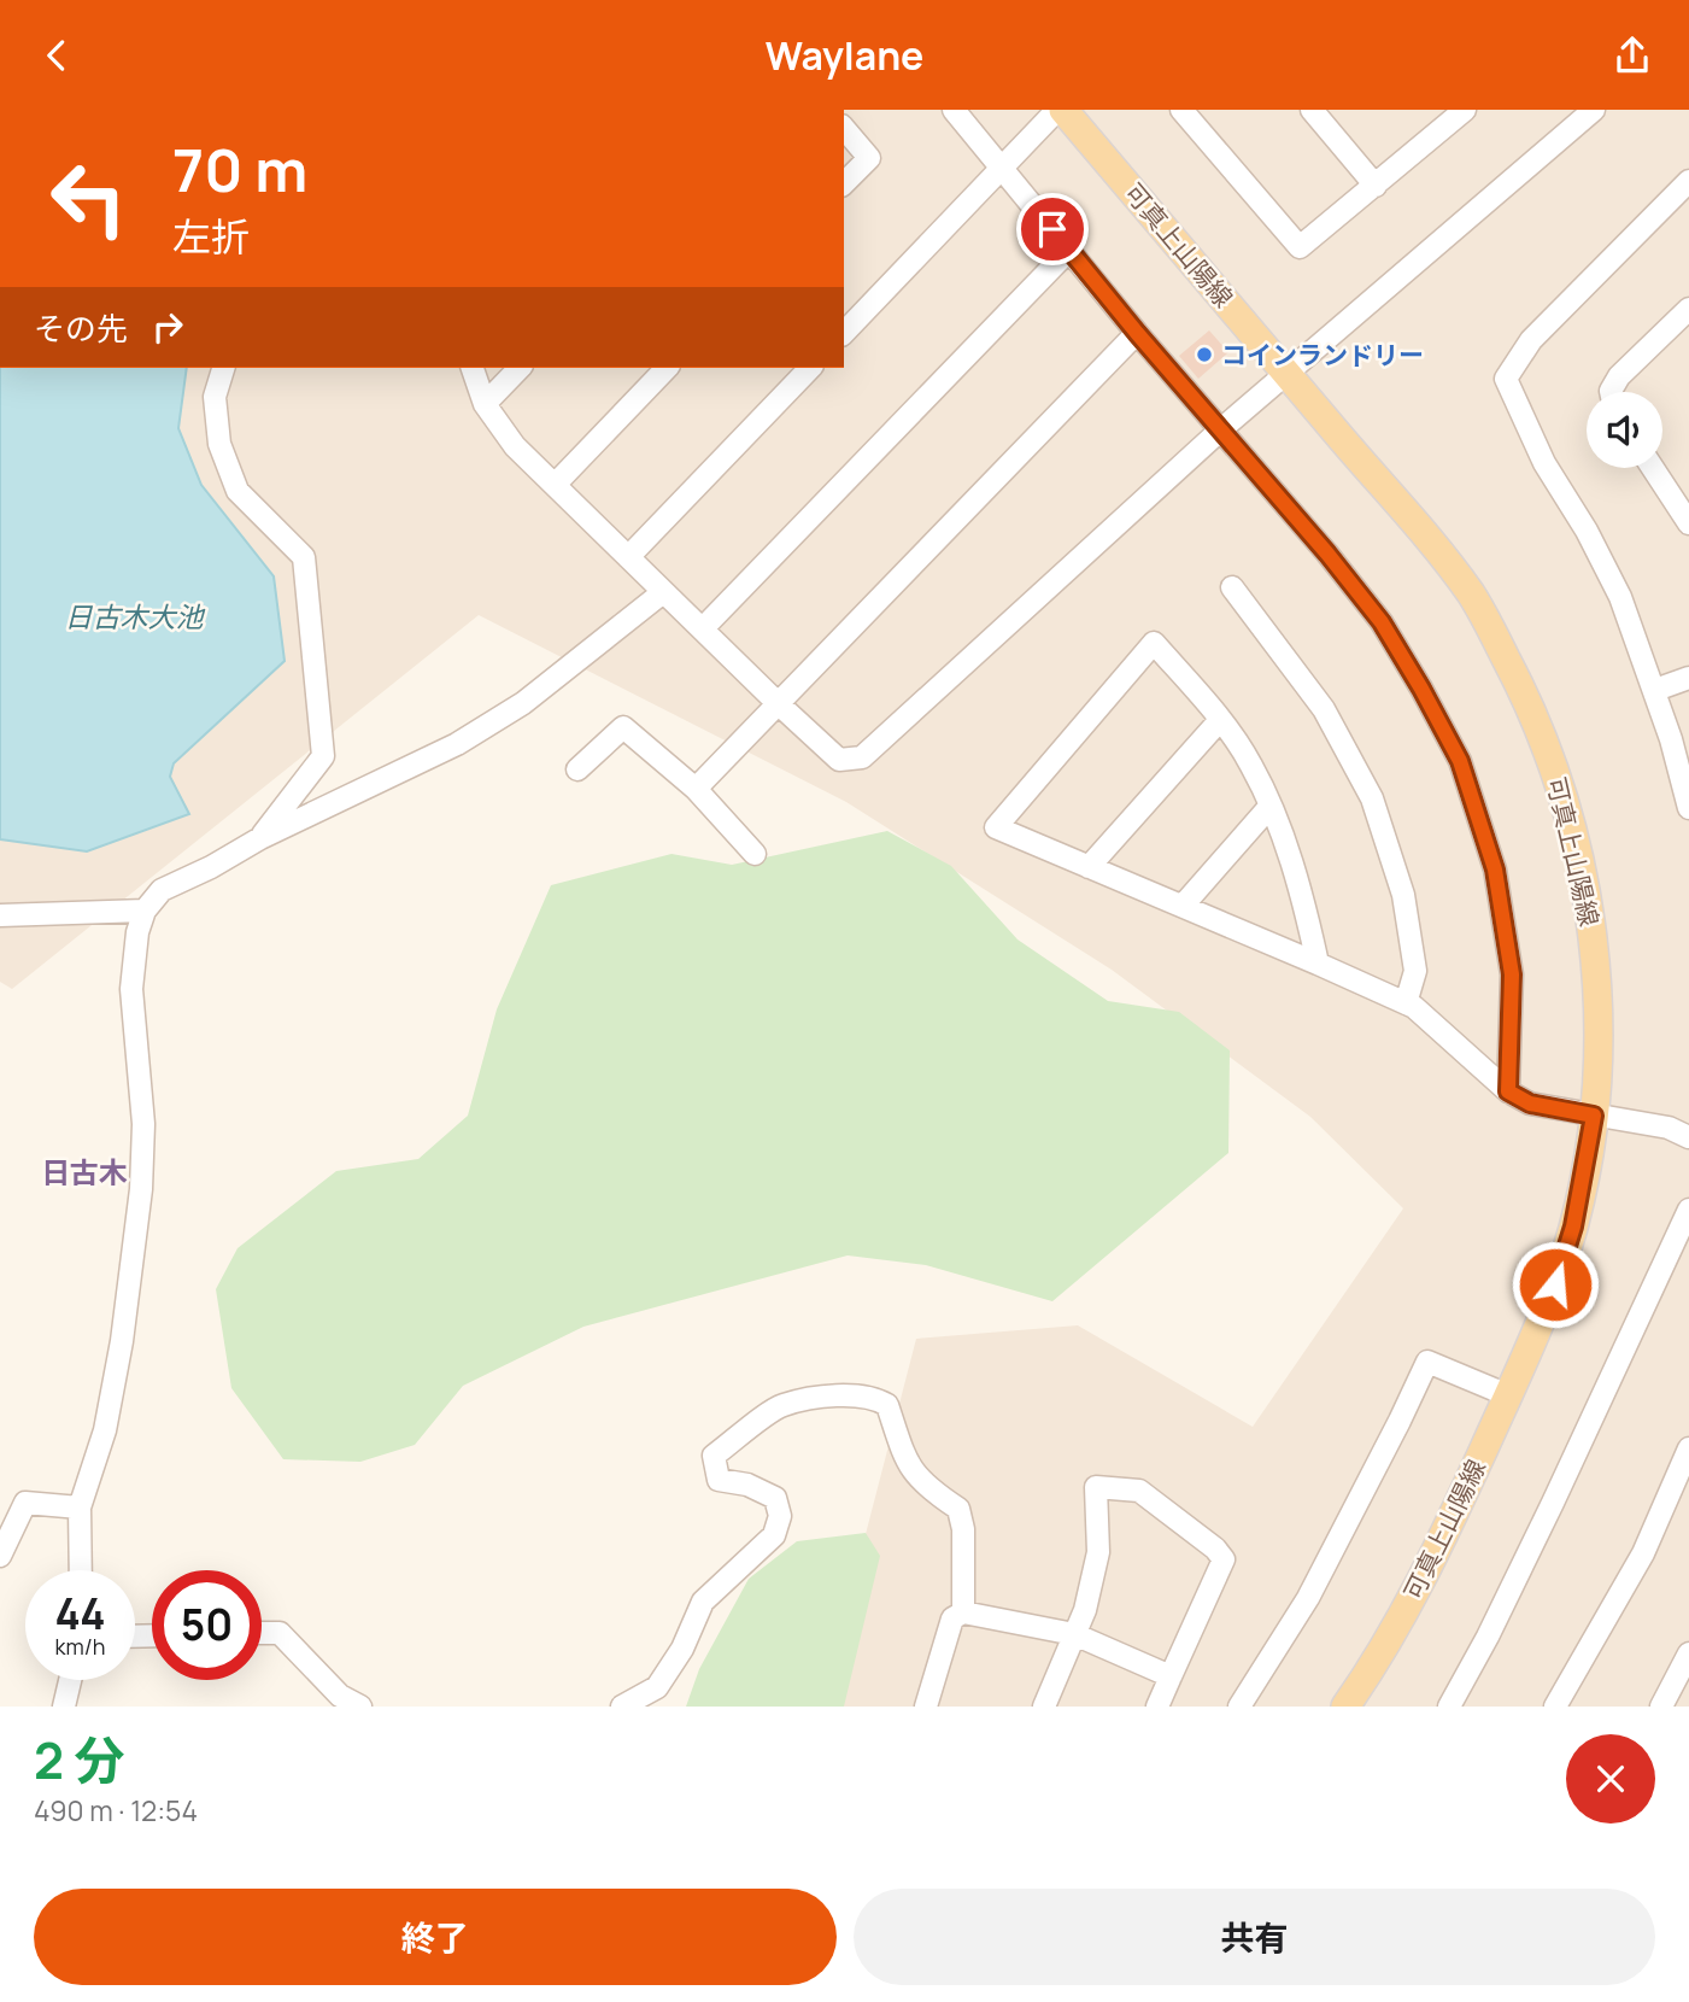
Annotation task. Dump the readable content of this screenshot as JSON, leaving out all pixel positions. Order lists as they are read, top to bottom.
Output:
{
  "streets": {
    "main road": ["可真上山陽線"]
  },
  "districts": ["日古木"],
  "water": ["日古木大池"],
  "places": ["コインランドリー"],
  "page": {
    "header": "Waylane",
    "turn": ["70 m", "左折"],
    "then": "その先",
    "speed": "44 km/h",
    "limit": "50",
    "heading": ["2 分", "490 m · 12:54"],
    "buttons": ["終了", "共有"]
  }
}
